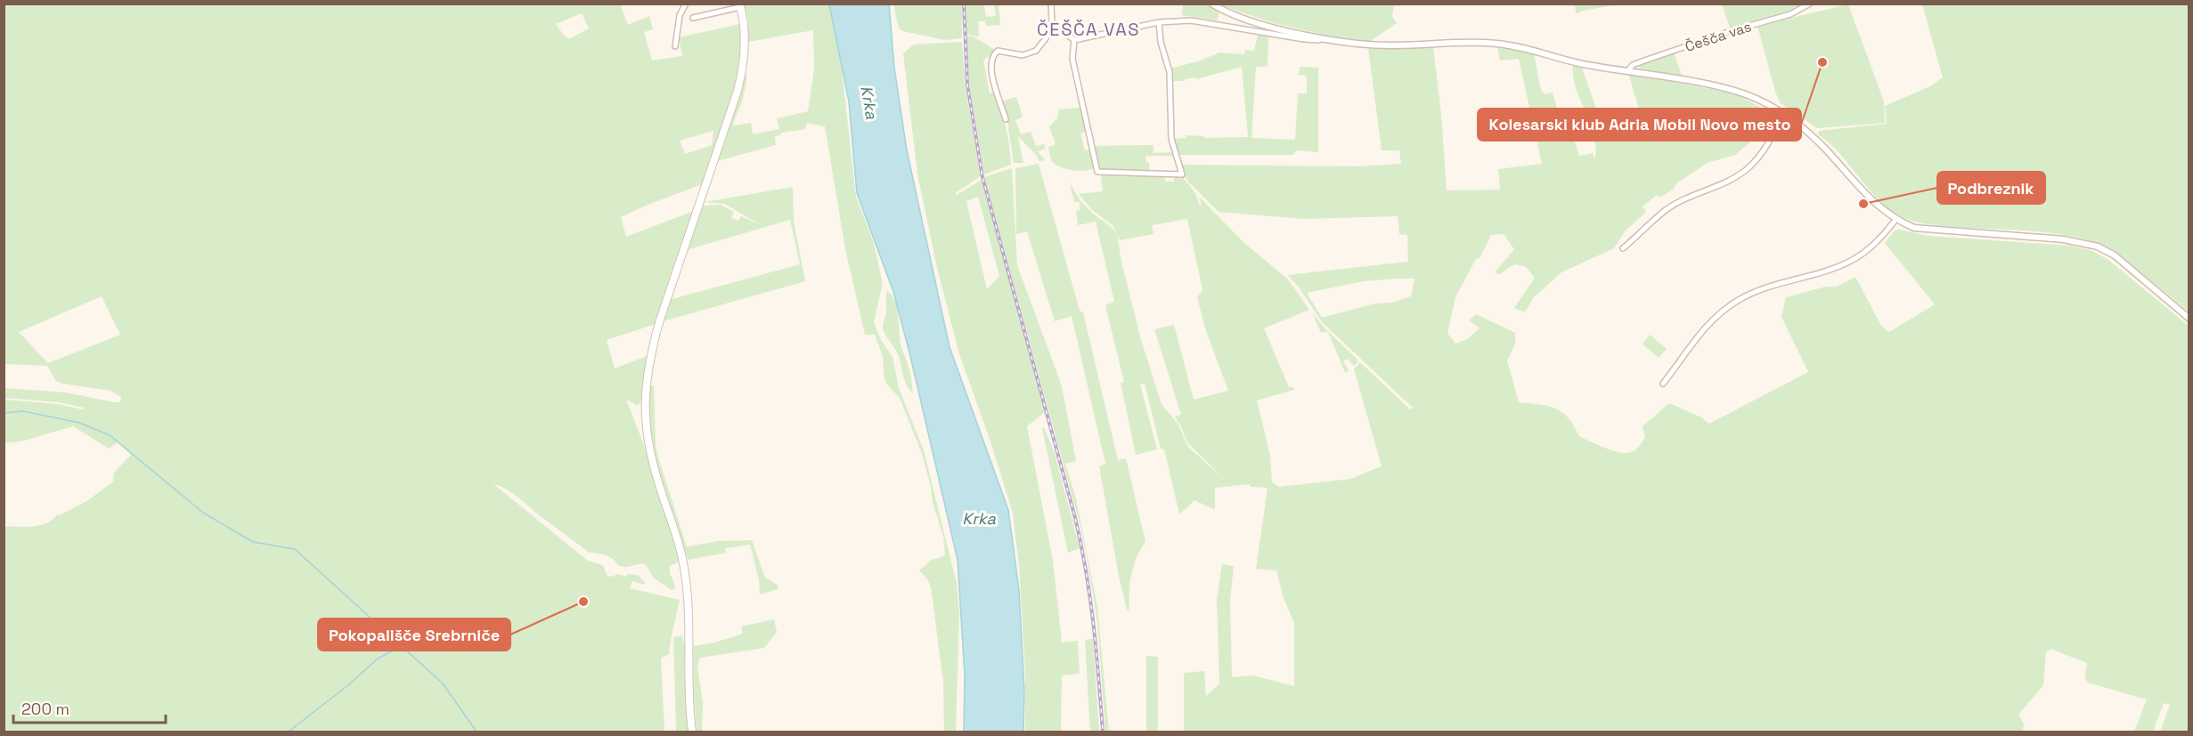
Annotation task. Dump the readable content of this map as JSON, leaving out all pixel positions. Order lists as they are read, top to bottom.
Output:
{
  "streets": {
    "street": ["Češča vas"]
  },
  "districts": ["ČEŠČA VAS"],
  "water": ["Krka"],
  "places": ["Kolesarski klub Adria Mobil Novo mesto", "Podbreznik", "Pokopališče Srebrniče"],
  "scale_bar": "200 m"
}
